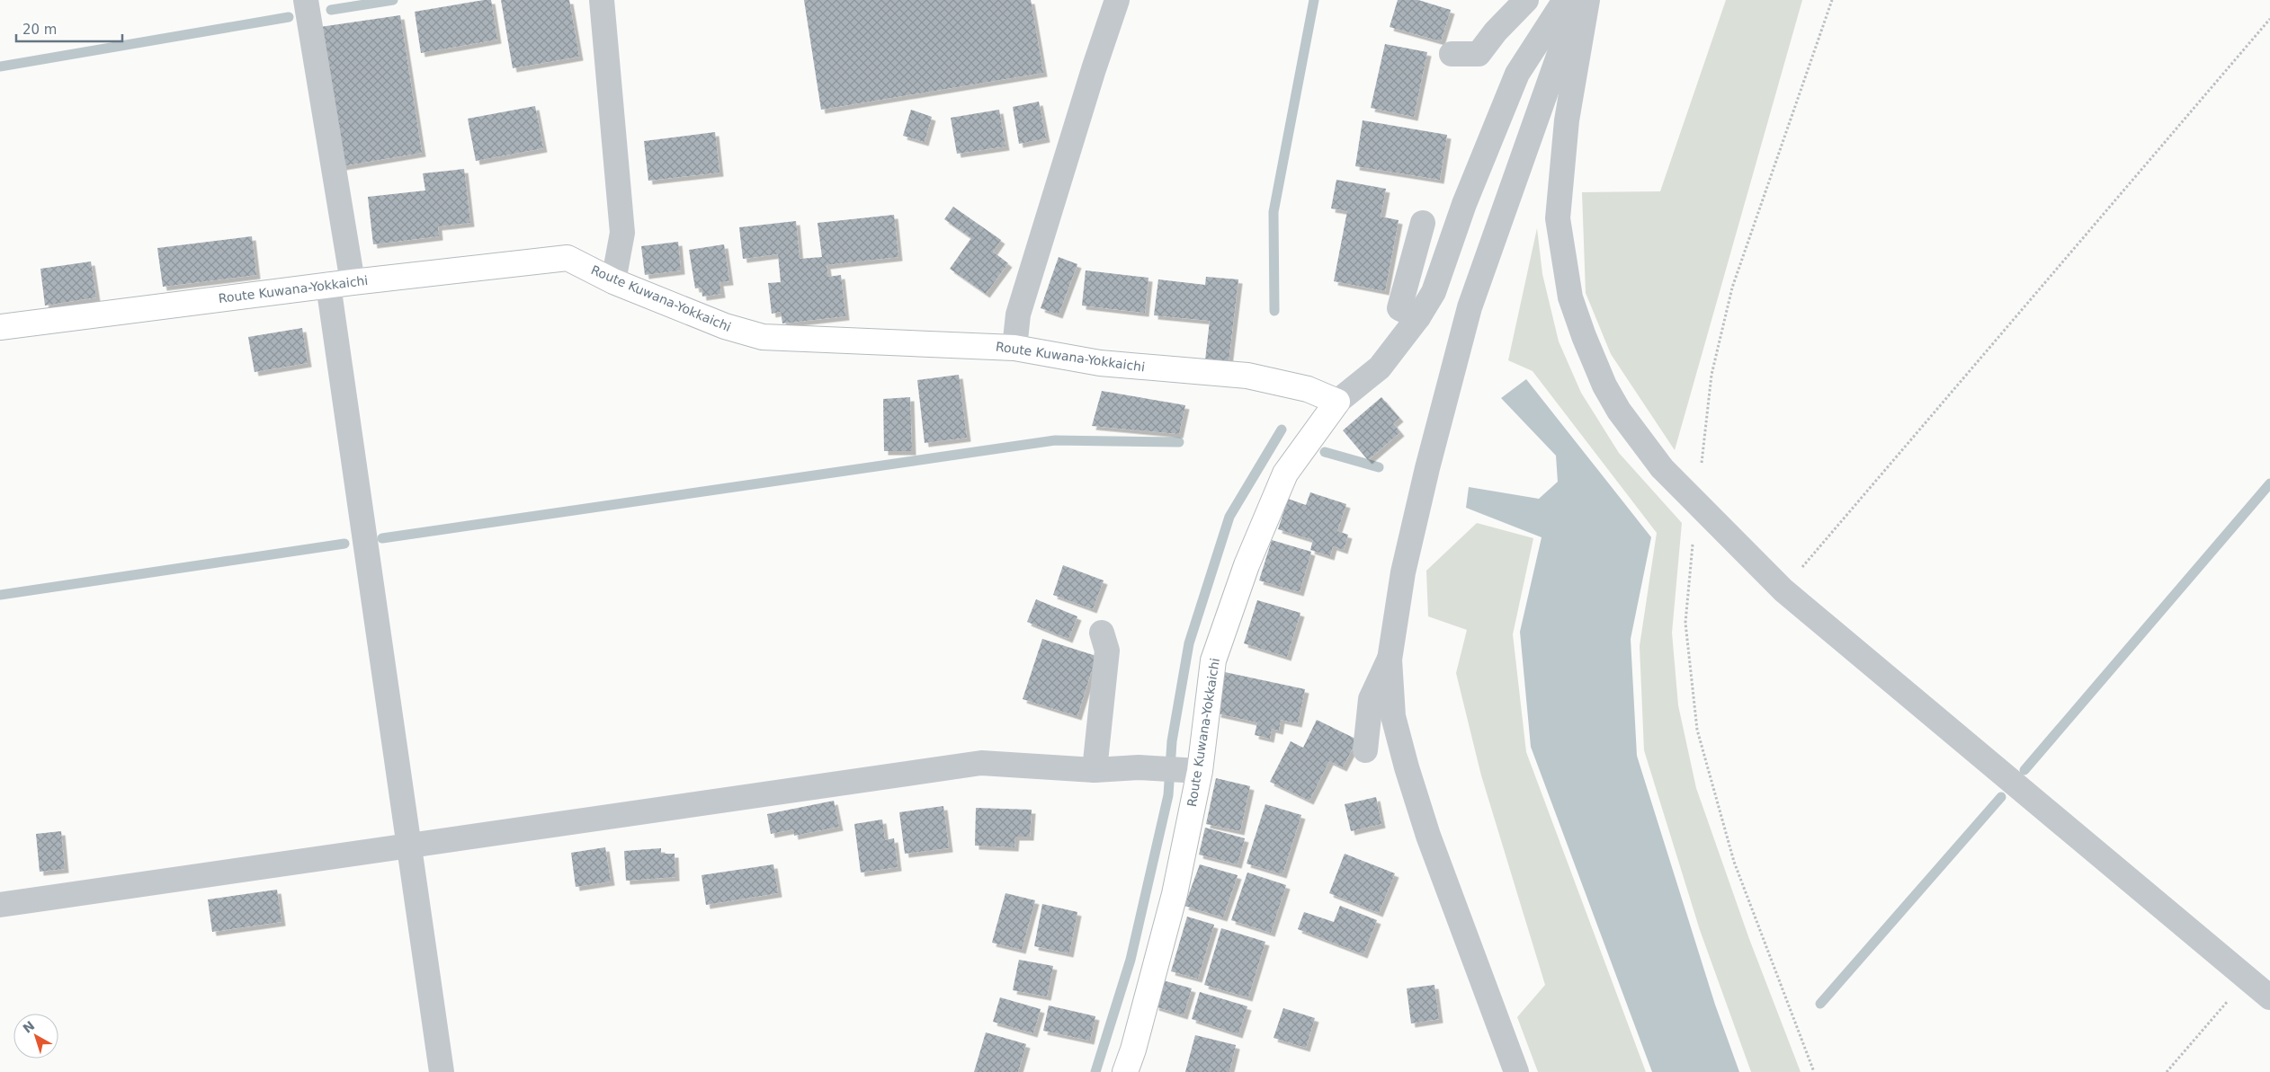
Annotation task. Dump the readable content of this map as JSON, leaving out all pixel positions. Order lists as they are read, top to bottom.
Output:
{
  "streets": {
    "main road": ["Route Kuwana-Yokkaichi"]
  },
  "scale_bar": "20 m",
  "north": "top left"
}
